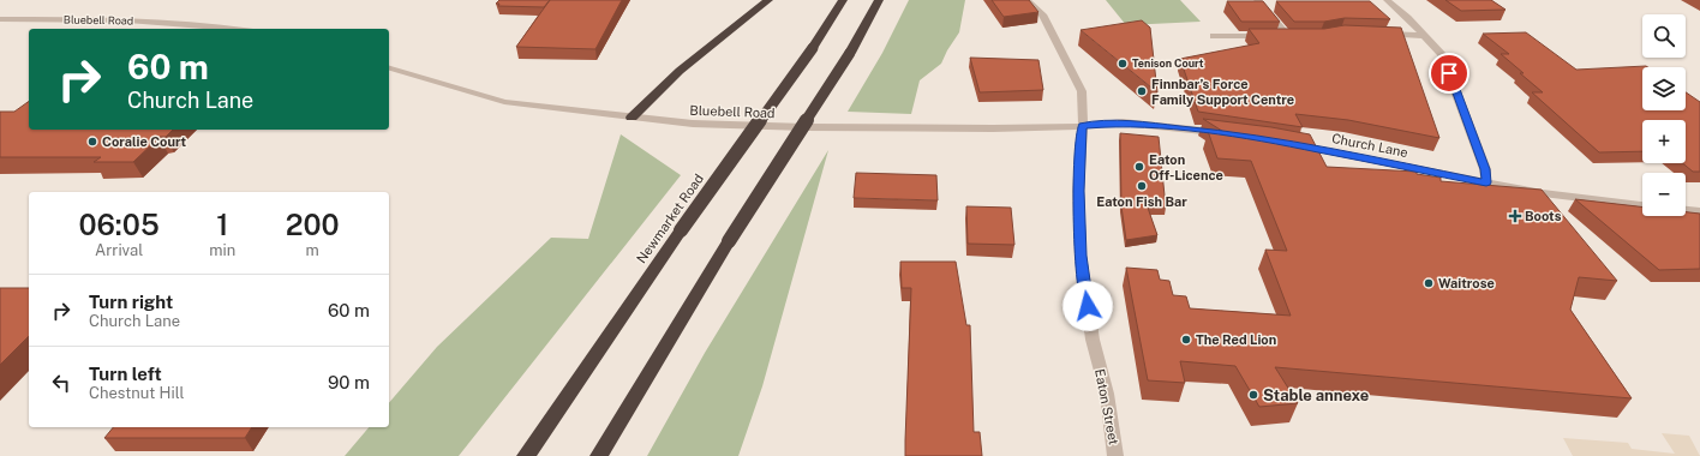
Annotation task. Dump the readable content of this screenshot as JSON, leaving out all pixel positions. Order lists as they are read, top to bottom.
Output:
{
  "streets": {
    "highway": ["Newmarket Road"],
    "street": ["Bluebell Road", "Church Lane", "Eaton Street"]
  },
  "crossings": [
    ["Bluebell Road", "Eaton Street"]
  ],
  "places": {
    "other": [
      "Tenison Court",
      "Finnbar’s Force Family Support Centre",
      "Coralie Court",
      "Eaton Off-Licence",
      "Eaton Fish Bar",
      "Waitrose",
      "The Red Lion",
      "Stable annexe"
    ],
    "health": ["Boots"]
  },
  "page": {
    "map_buttons": ["+", "−"],
    "turn": ["60 m", "Church Lane"],
    "eta": [
      "06:05",
      "Arrival",
      "1",
      "min",
      "200",
      "m"
    ],
    "list": [
      {
        "name": "Turn right",
        "note": "Church Lane",
        "value": "60 m"
      },
      {
        "name": "Turn left",
        "note": "Chestnut Hill",
        "value": "90 m"
      }
    ]
  }
}
